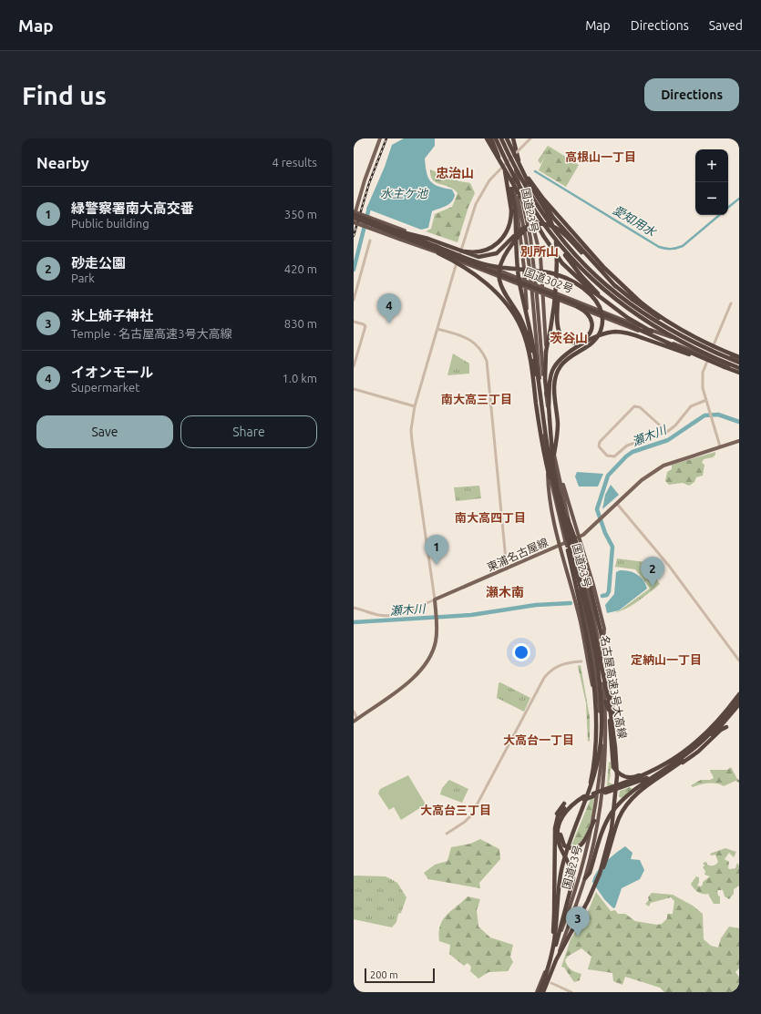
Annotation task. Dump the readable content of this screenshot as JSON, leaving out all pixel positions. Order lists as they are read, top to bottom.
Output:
{
  "streets": {
    "highway": ["国道23号", "国道302号", "名古屋高速3号大高線"],
    "main road": ["東浦名古屋線"]
  },
  "crossings": [
    ["国道23号", "名古屋高速3号大高線"]
  ],
  "districts": [
    "高根山一丁目",
    "忠治山",
    "別所山",
    "茨谷山",
    "南大高三丁目",
    "南大高四丁目",
    "瀬木南",
    "定納山一丁目",
    "大高台一丁目",
    "大高台三丁目"
  ],
  "water": ["水主ケ池", "愛知用水", "瀬木川"],
  "scale_bar": "200 m",
  "page": {
    "header": "Map",
    "nav": ["Map", "Directions", "Saved"],
    "buttons": [
      "Directions",
      ["Save", "Share"]
    ],
    "title": "Find us",
    "heading": ["Nearby", "4 results"],
    "map_buttons": ["+", "−"],
    "list": [
      {
        "mark": "1",
        "name": "緑警察署南大高交番",
        "note": "Public building",
        "value": "350 m"
      },
      {
        "mark": "2",
        "name": "砂走公園",
        "note": "Park",
        "value": "420 m"
      },
      {
        "mark": "3",
        "name": "氷上姉子神社",
        "note": "Temple · 名古屋高速3号大高線",
        "value": "830 m"
      },
      {
        "mark": "4",
        "name": "イオンモール",
        "note": "Supermarket",
        "value": "1.0 km"
      }
    ],
    "pins": [
      "4",
      "1",
      "2",
      "3"
    ],
    "scale": "200 m"
  }
}
